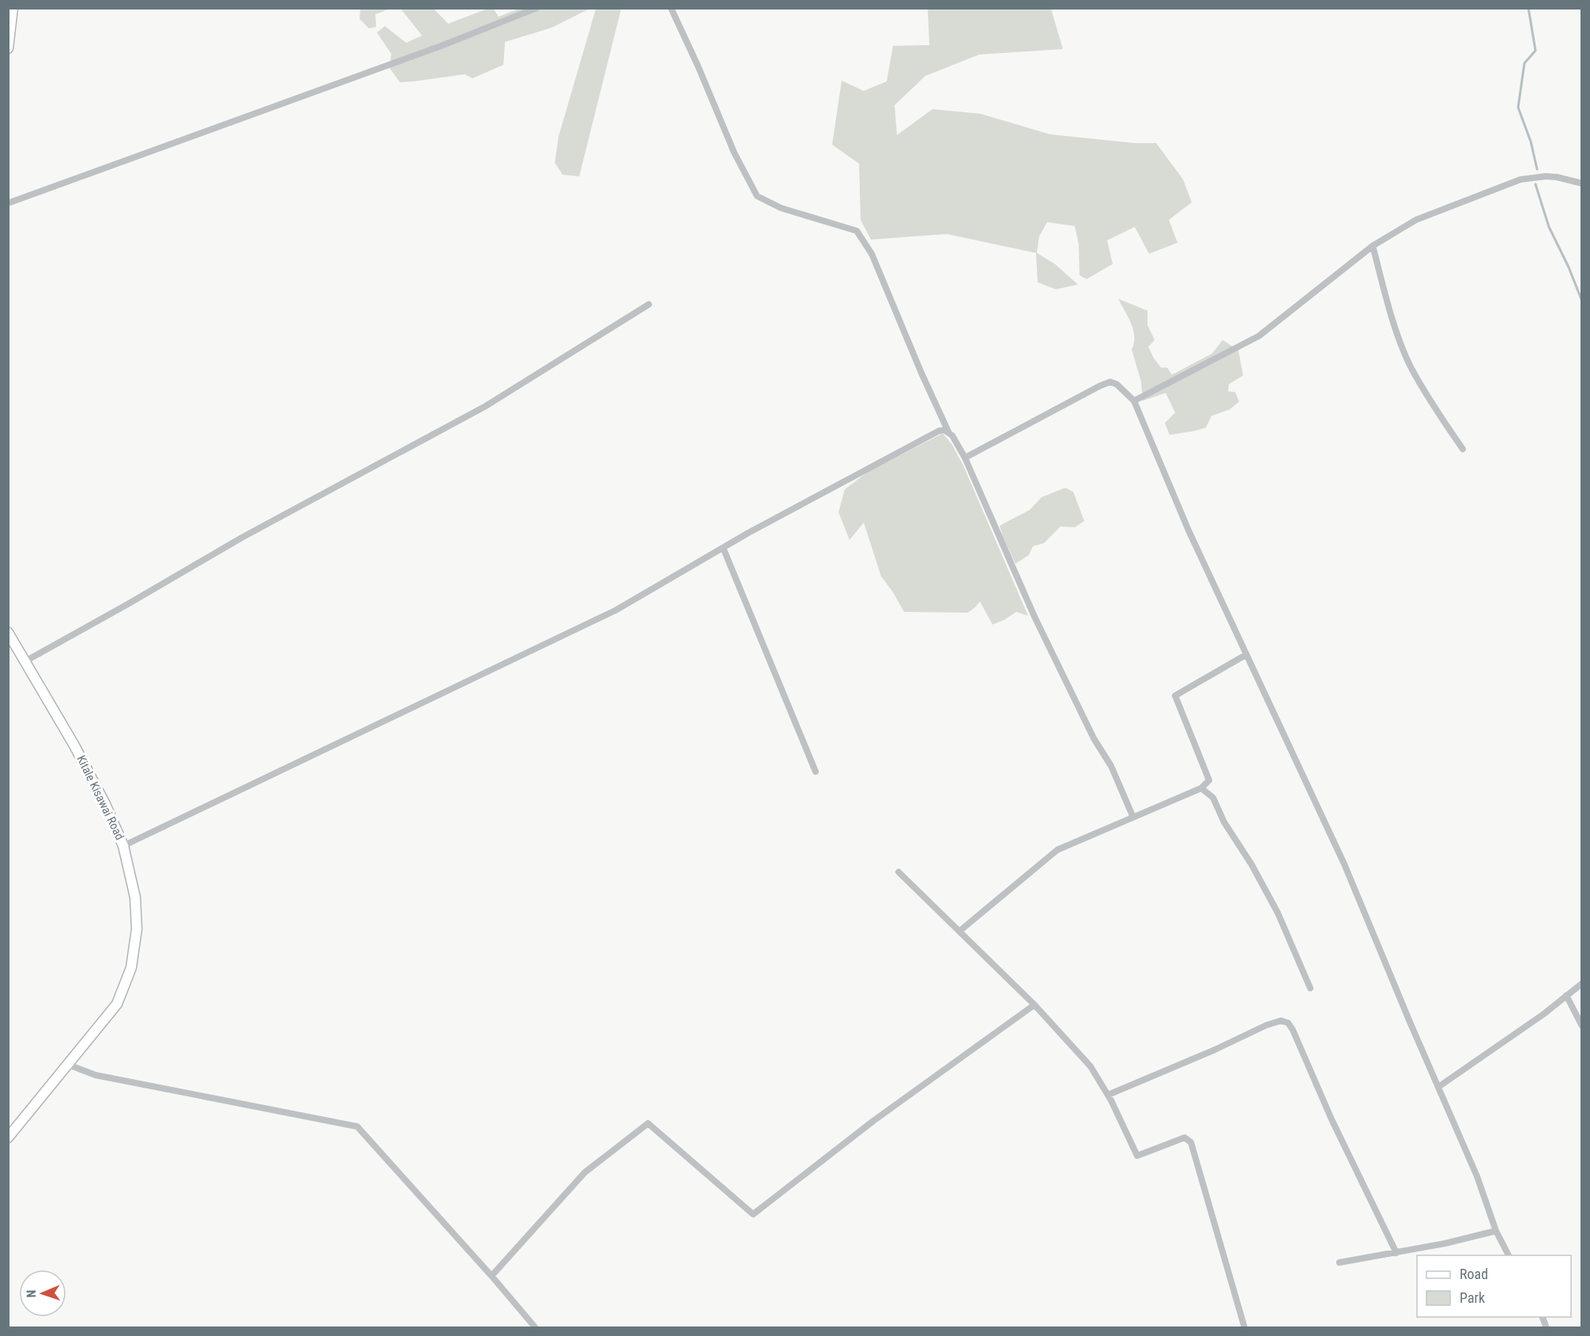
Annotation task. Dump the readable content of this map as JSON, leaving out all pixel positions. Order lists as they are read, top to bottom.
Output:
{
  "streets": {
    "street": ["Kitale Kisawai Road"]
  },
  "legend": ["Road", "Park"],
  "north": "left"
}
